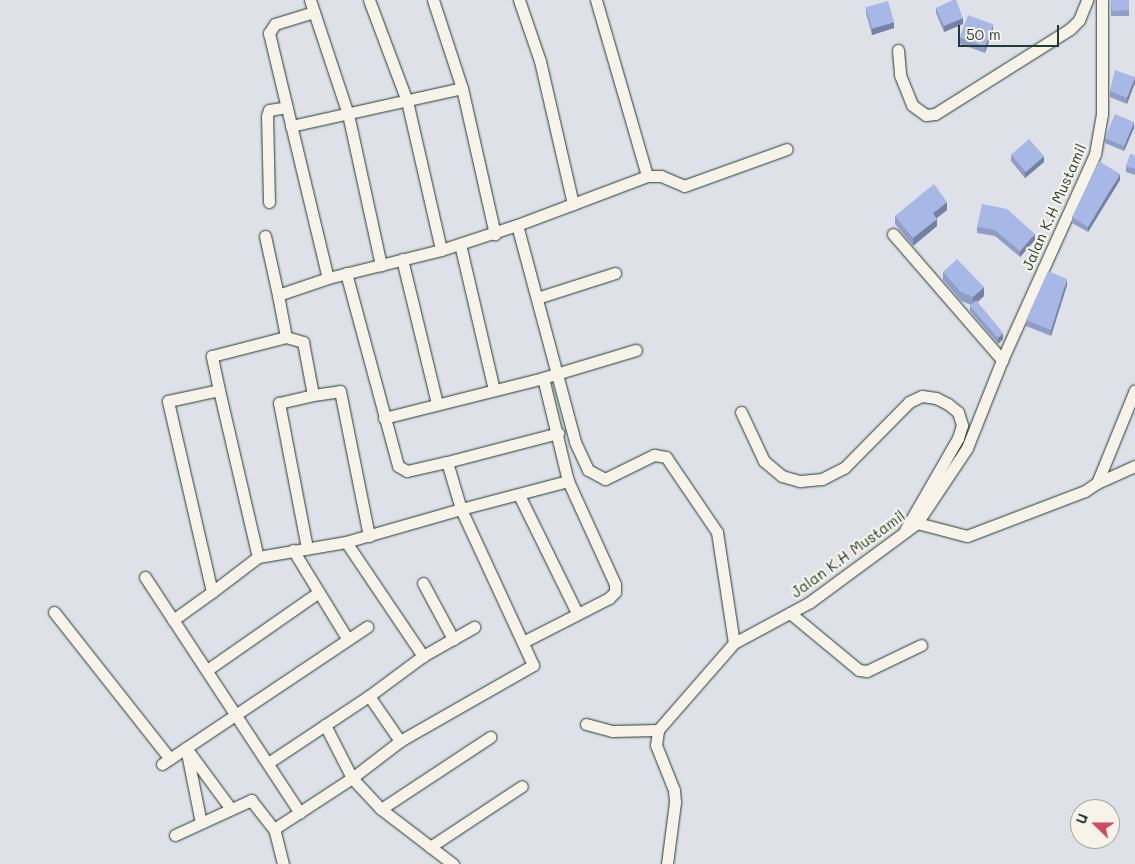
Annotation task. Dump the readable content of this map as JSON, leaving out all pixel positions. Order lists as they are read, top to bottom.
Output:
{
  "streets": {
    "street": ["Jalan K.H Mustamil"]
  },
  "scale_bar": "50 m",
  "north": "left"
}
